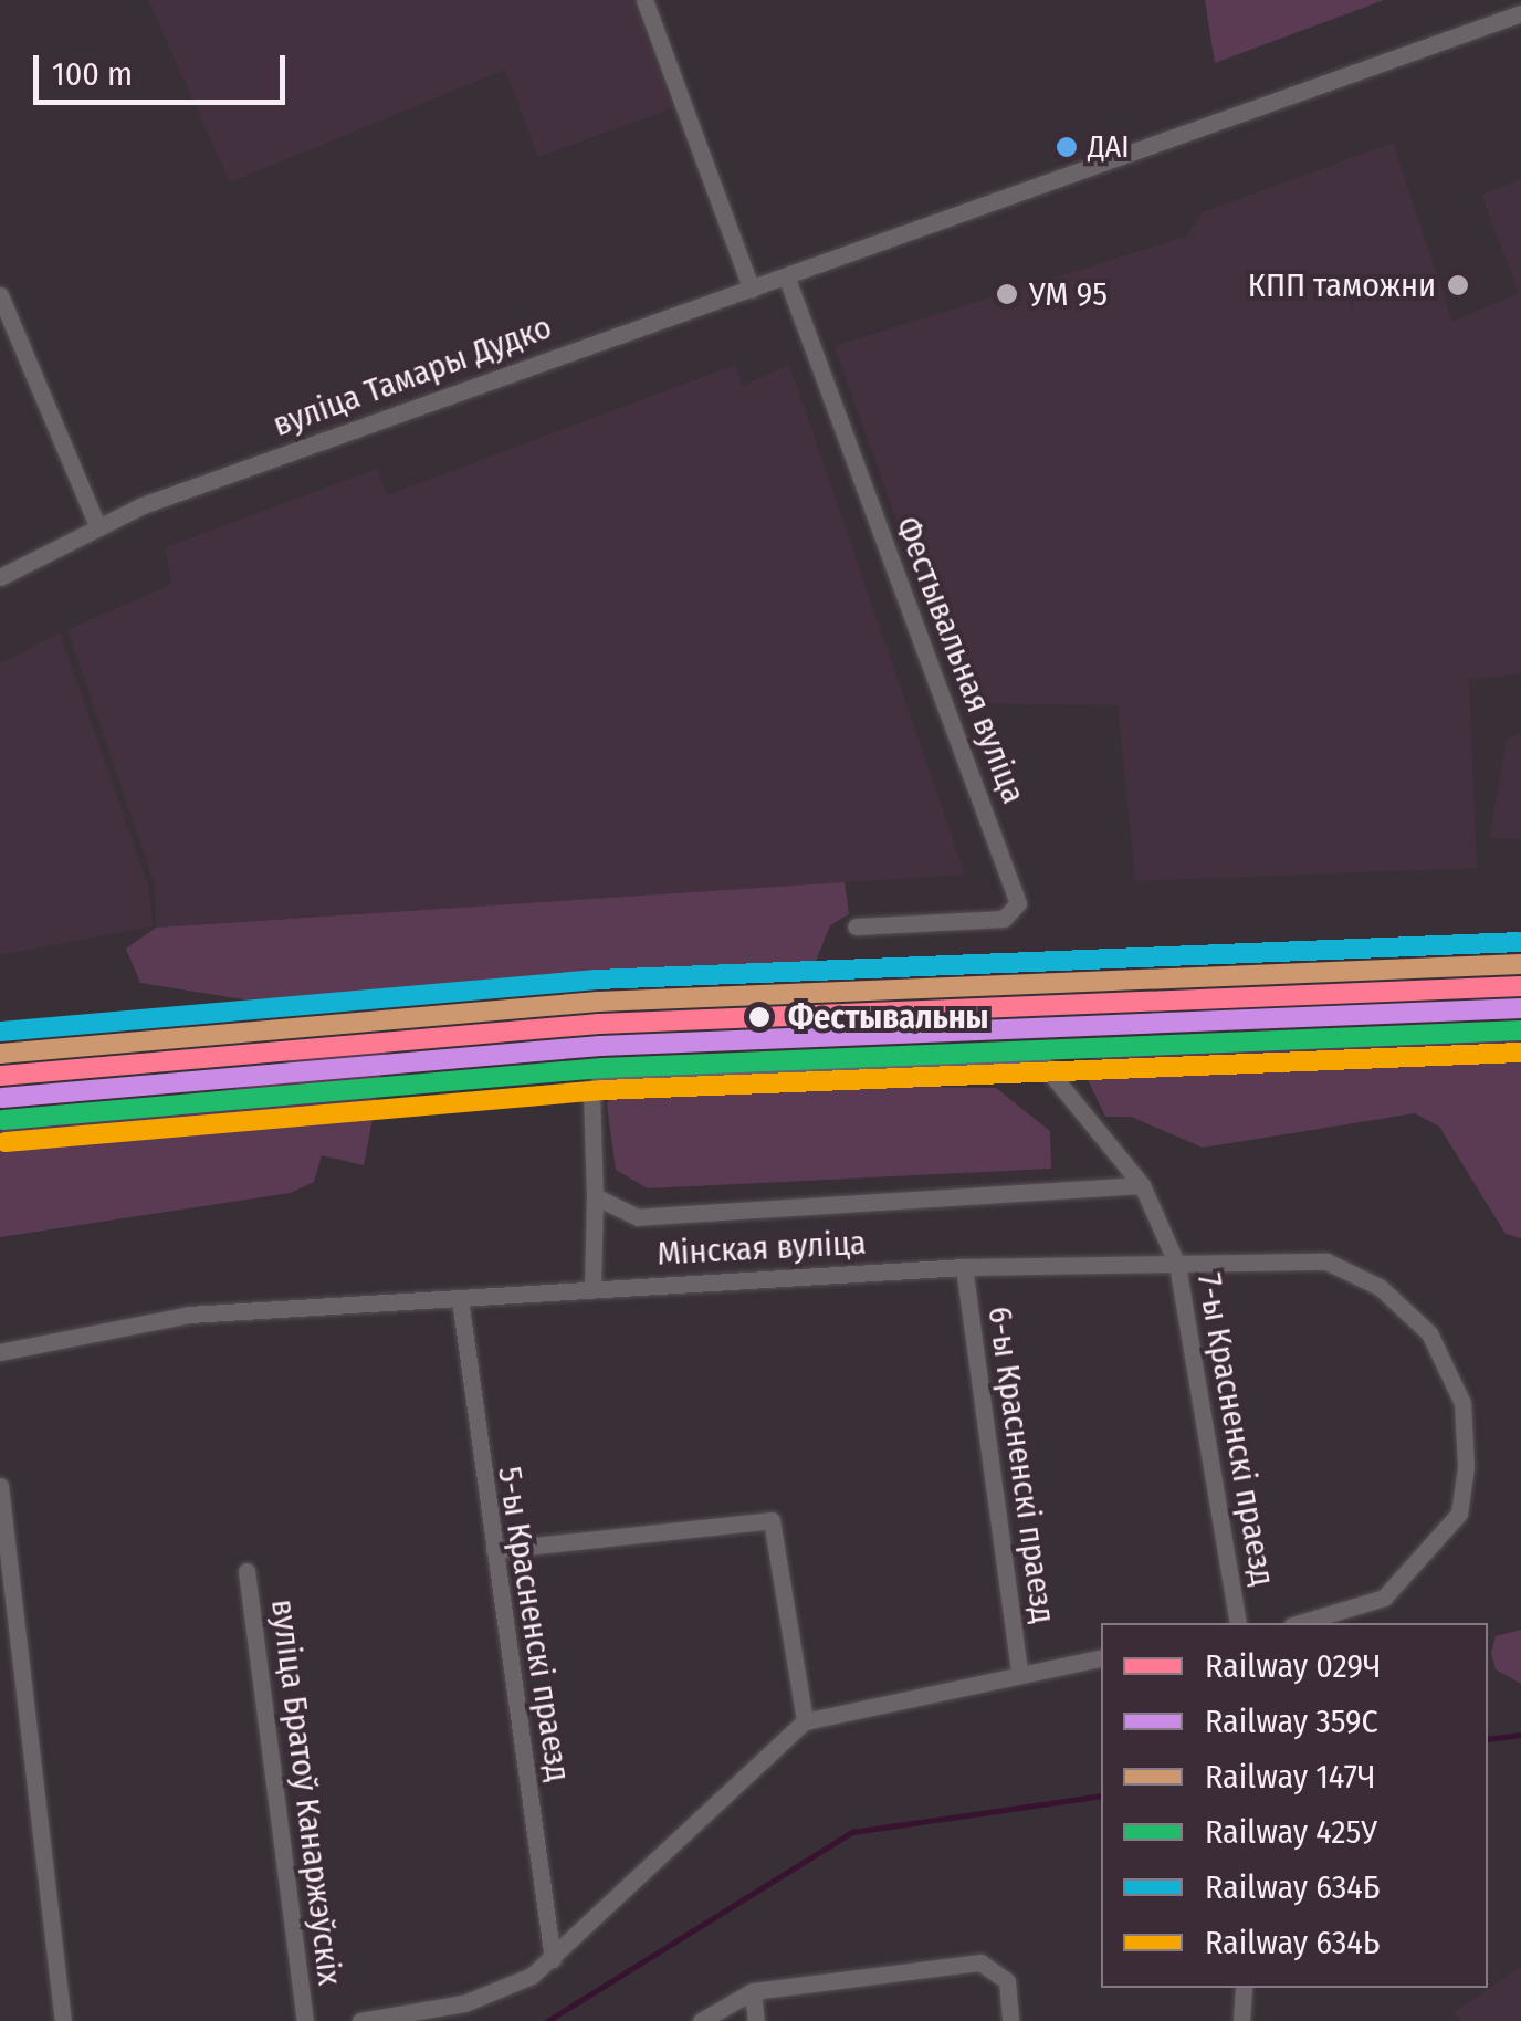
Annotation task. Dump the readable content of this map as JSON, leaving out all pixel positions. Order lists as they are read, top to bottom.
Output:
{
  "streets": {
    "street": [
      "вуліца Тамары Дудко",
      "Фестывальная вуліца",
      "Мінская вуліца",
      "7-ы Красненскі праезд",
      "6-ы Красненскі праезд",
      "5-ы Красненскі праезд",
      "вуліца Братоў Канаржэўскіх"
    ]
  },
  "crossings": [
    ["вуліца Тамары Дудко", "Фестывальная вуліца"],
    ["Мінская вуліца", "7-ы Красненскі праезд"],
    ["Мінская вуліца", "6-ы Красненскі праезд"],
    ["Мінская вуліца", "5-ы Красненскі праезд"],
    ["5-ы Красненскі праезд", "вуліца Братоў Канаржэўскіх"]
  ],
  "places": [
    "ДАІ",
    "КПП таможни",
    "УМ 95",
    "Фестывальны"
  ],
  "lines": [
    "rail line 634Б",
    "rail line 147Ч",
    "rail line 029Ч",
    "rail line 359С",
    "rail line 425У",
    "rail line 634Ь"
  ],
  "legend": [
    "Railway 029Ч",
    "Railway 359С",
    "Railway 147Ч",
    "Railway 425У",
    "Railway 634Б",
    "Railway 634Ь"
  ],
  "scale_bar": "100 m"
}
